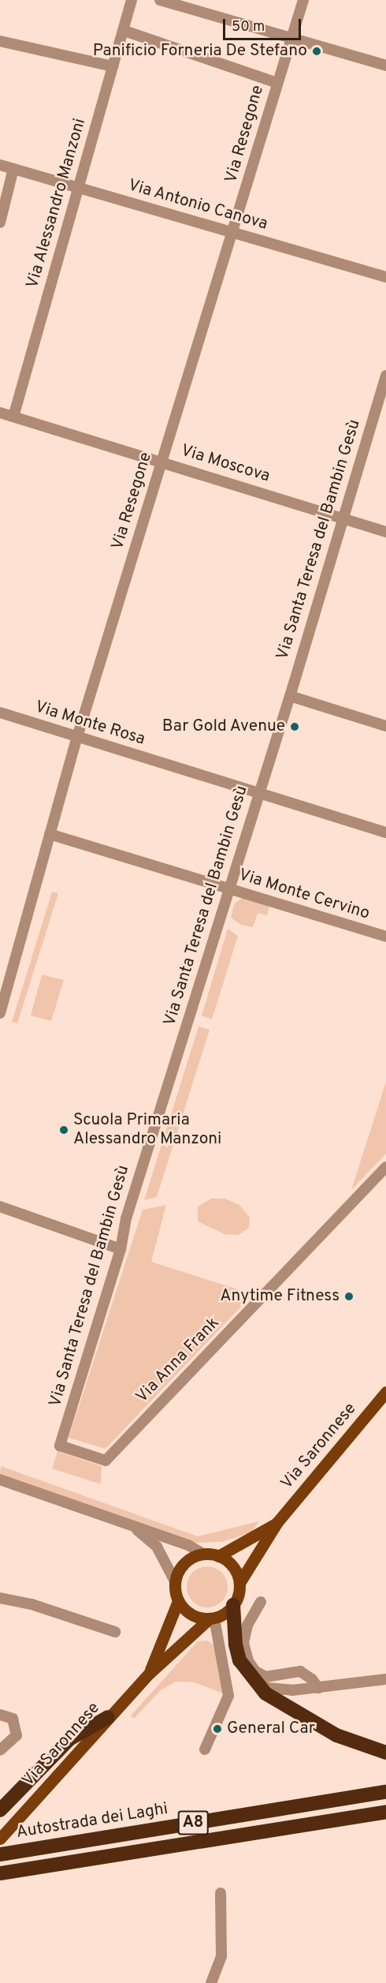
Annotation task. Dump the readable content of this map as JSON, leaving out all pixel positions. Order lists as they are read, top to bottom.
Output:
{
  "streets": {
    "highway": ["Autostrada dei Laghi", "A8"],
    "main road": ["Via Saronnese"],
    "street": [
      "Via Resegone",
      "Via Alessandro Manzoni",
      "Via Antonio Canova",
      "Via Moscova",
      "Via Santa Teresa del Bambin Gesù",
      "Via Monte Rosa",
      "Via Monte Cervino",
      "Via Anna Frank"
    ]
  },
  "crossings": [
    ["Via Resegone", "Via Antonio Canova"],
    ["Via Resegone", "Via Moscova"],
    ["Via Resegone", "Via Monte Rosa"],
    ["Via Resegone", "Via Monte Cervino"],
    ["Via Alessandro Manzoni", "Via Antonio Canova"],
    ["Via Alessandro Manzoni", "Via Moscova"],
    ["Via Moscova", "Via Santa Teresa del Bambin Gesù"],
    ["Via Santa Teresa del Bambin Gesù", "Via Monte Rosa"],
    ["Via Santa Teresa del Bambin Gesù", "Via Monte Cervino"],
    ["Via Santa Teresa del Bambin Gesù", "Via Anna Frank"]
  ],
  "places": [
    "Panificio Forneria De Stefano",
    "Bar Gold Avenue",
    "Scuola Primaria Alessandro Manzoni",
    "Anytime Fitness",
    "General Car"
  ],
  "scale_bar": "50 m"
}
